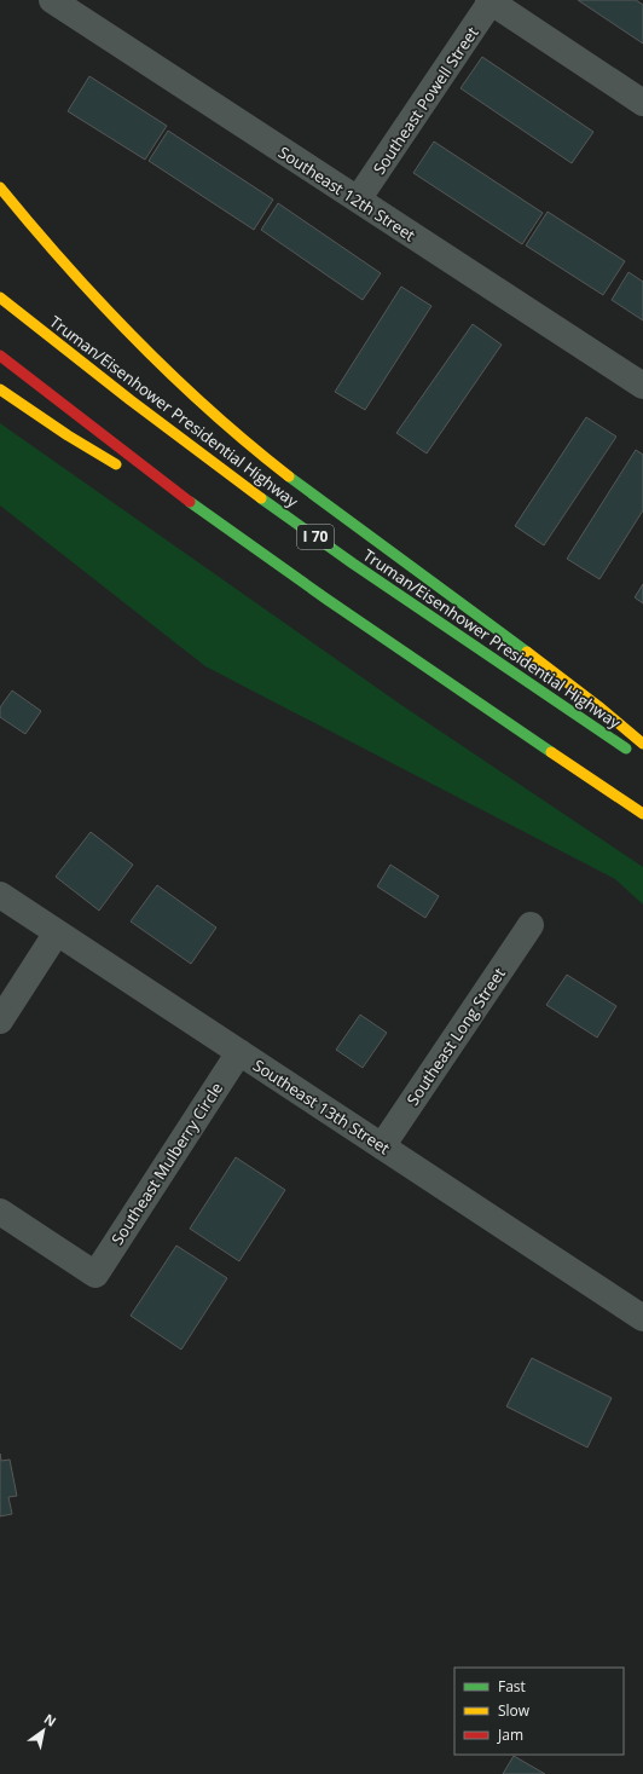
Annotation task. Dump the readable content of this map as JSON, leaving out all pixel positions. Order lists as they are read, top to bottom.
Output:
{
  "streets": {
    "highway": ["Truman/Eisenhower Presidential Highway", "I 70"],
    "street": [
      "Southeast Powell Street",
      "Southeast 12th Street",
      "Southeast Long Street",
      "Southeast 13th Street",
      "Southeast Mulberry Circle"
    ]
  },
  "crossings": [
    ["Southeast Powell Street", "Southeast 12th Street"],
    ["Southeast Long Street", "Southeast 13th Street"],
    ["Southeast 13th Street", "Southeast Mulberry Circle"]
  ],
  "legend": ["Fast", "Slow", "Jam"],
  "north": "top right"
}
